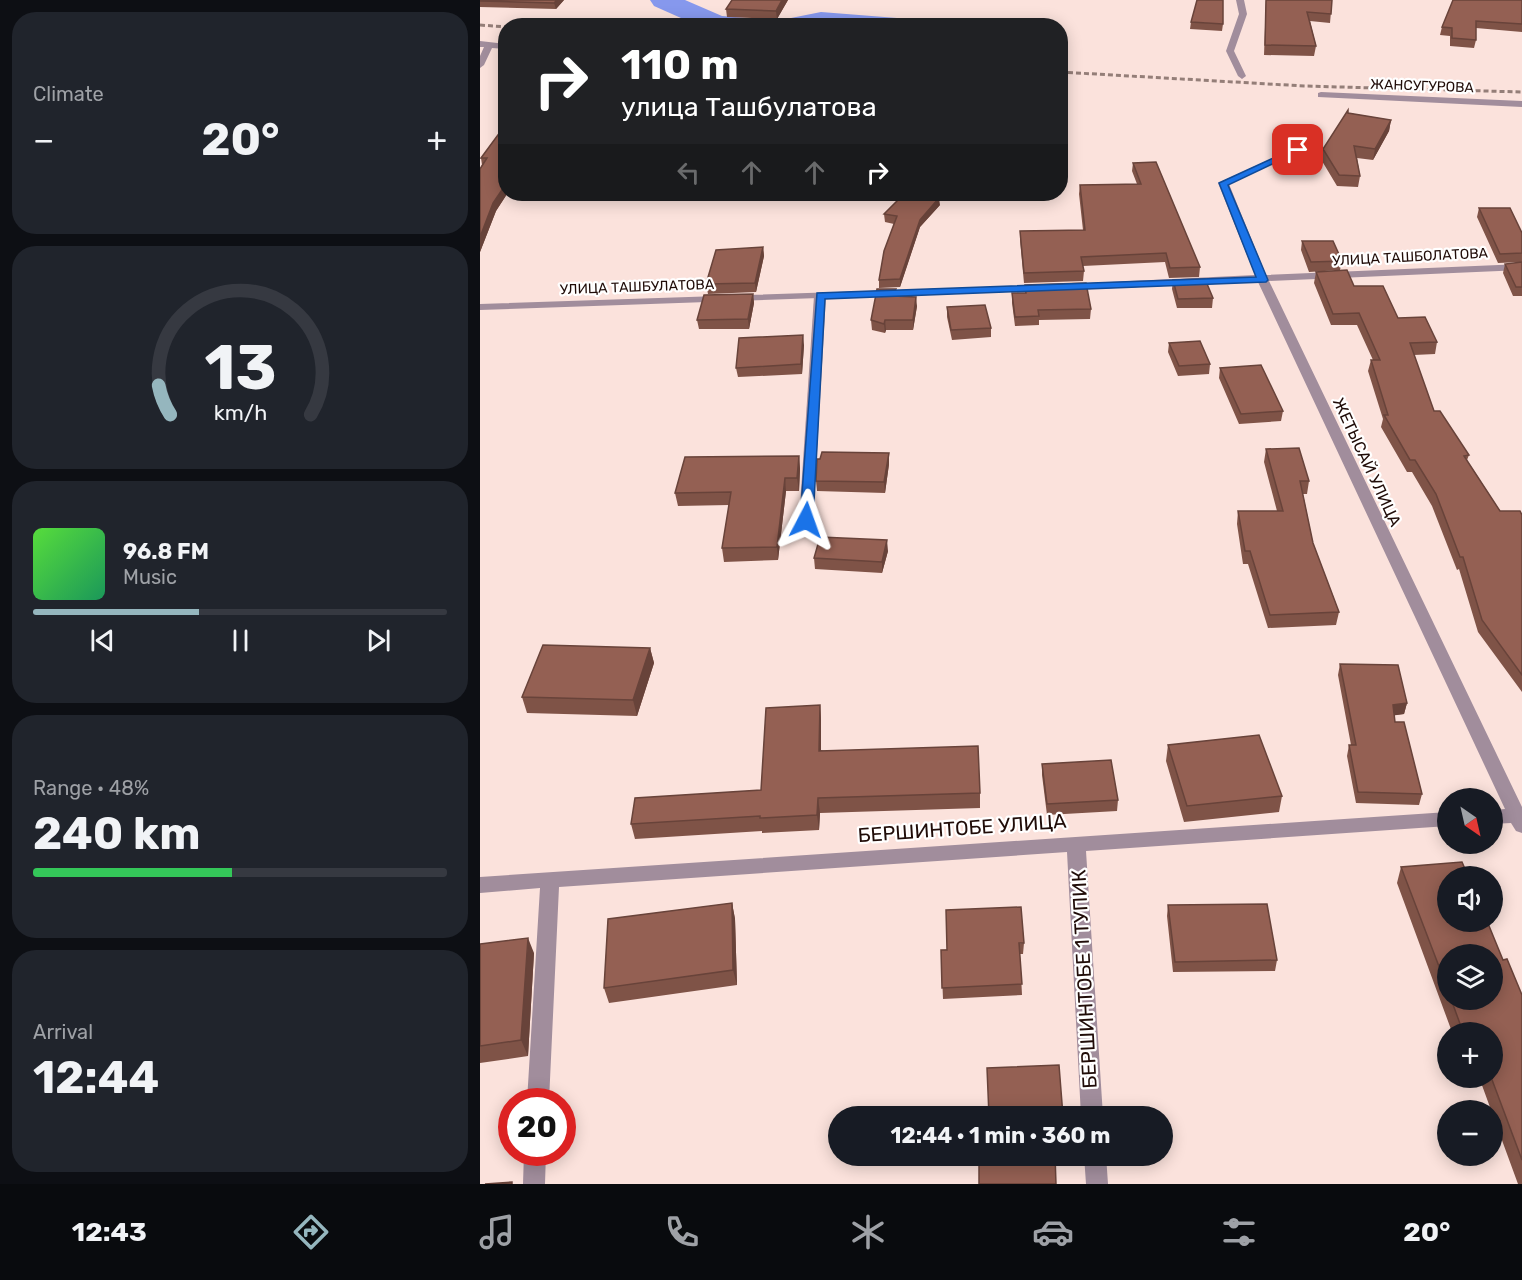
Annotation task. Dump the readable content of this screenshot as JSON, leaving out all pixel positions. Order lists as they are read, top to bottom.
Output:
{
  "streets": {
    "street": [
      "ЖАНСУГУРОВА",
      "УЛИЦА ТАШБОЛАТОВА",
      "УЛИЦА ТАШБУЛАТОВА",
      "ЖЕТЫСАЙ УЛИЦА",
      "БЕРШИНТОБЕ УЛИЦА",
      "БЕРШИНТОБЕ 1 ТУПИК"
    ]
  },
  "crossings": [
    ["УЛИЦА ТАШБОЛАТОВА", "УЛИЦА ТАШБУЛАТОВА"],
    ["УЛИЦА ТАШБОЛАТОВА", "ЖЕТЫСАЙ УЛИЦА"],
    ["УЛИЦА ТАШБУЛАТОВА", "ЖЕТЫСАЙ УЛИЦА"],
    ["БЕРШИНТОБЕ УЛИЦА", "БЕРШИНТОБЕ 1 ТУПИК"]
  ],
  "north": "bottom right",
  "page": {
    "tile": [
      "Climate",
      ["Range · 48%", "240 km"],
      ["Arrival", "12:44"]
    ],
    "turn": ["110 m", "улица Ташбулатова"],
    "heat": ["−", "20°", "+"],
    "song": ["96.8 FM", "Music"],
    "map_buttons": ["+", "−"],
    "limit": "20",
    "trip": "12:44 · 1 min · 360 m",
    "tabs": ["12:43", "20°"],
    "gauge": ["13", "km/h"]
  }
}
